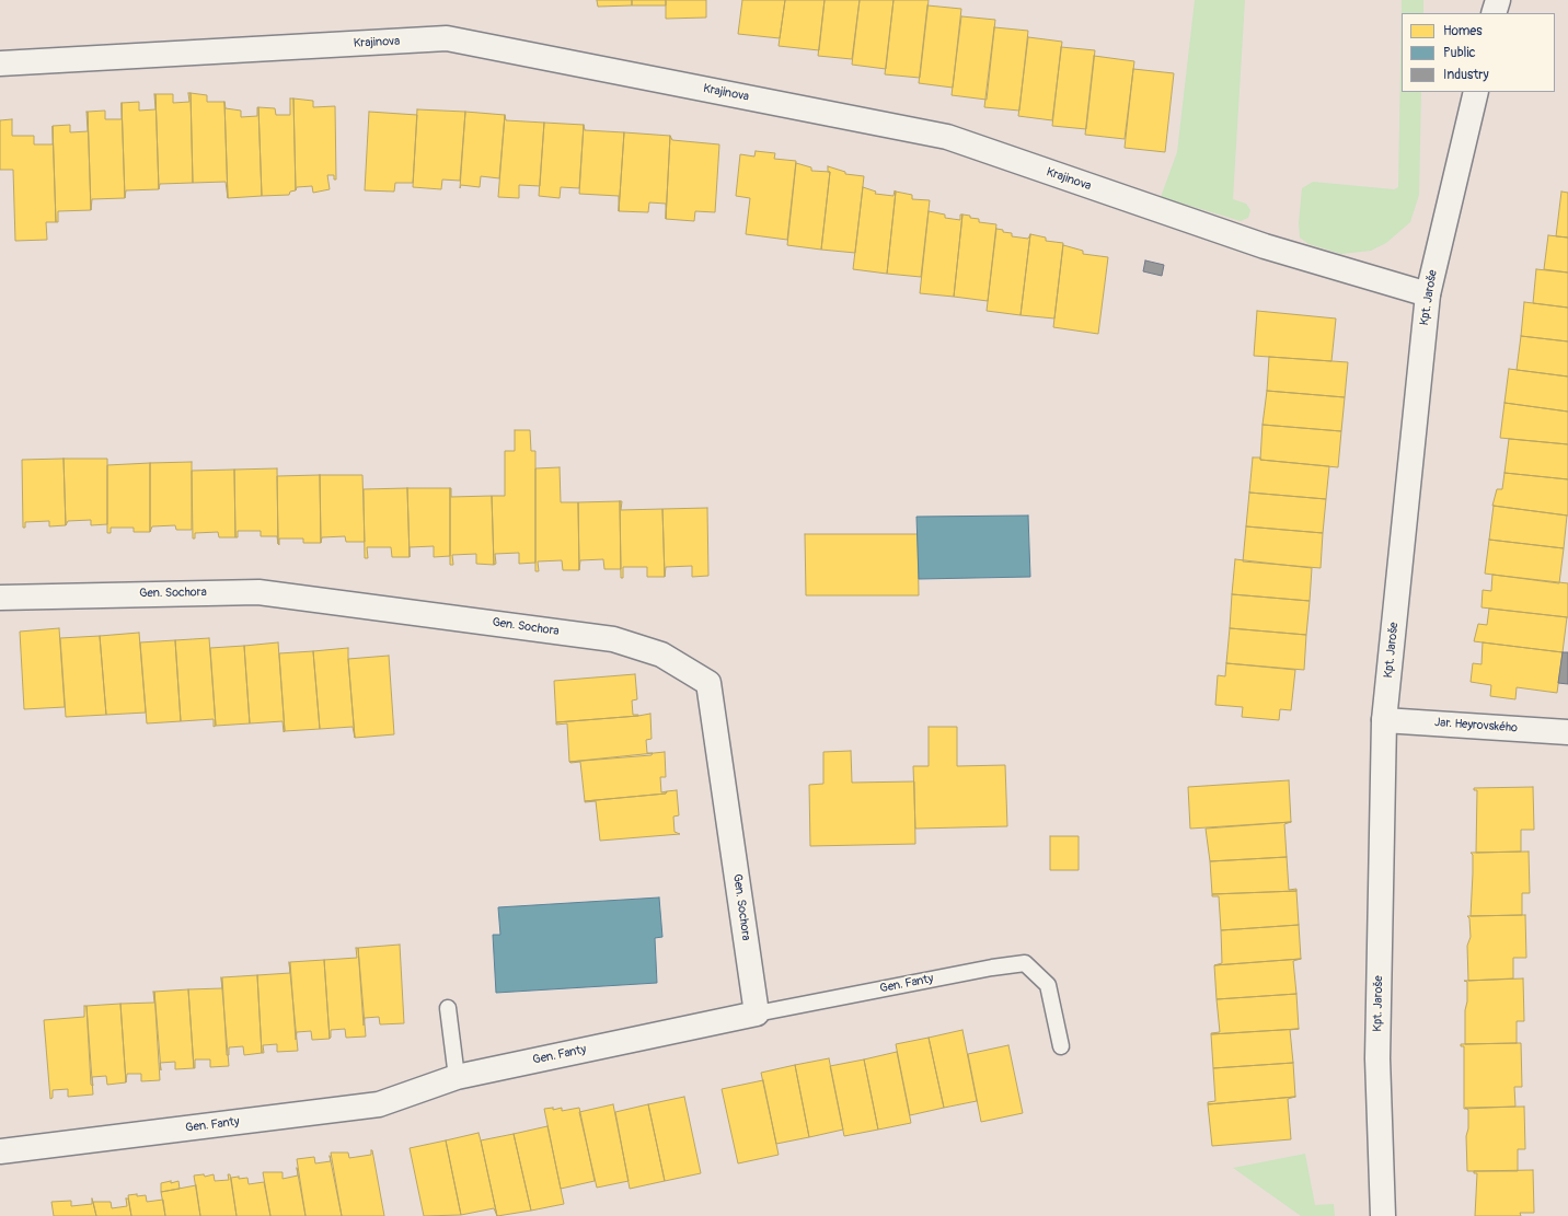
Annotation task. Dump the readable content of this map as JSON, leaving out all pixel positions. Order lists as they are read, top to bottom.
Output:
{
  "streets": {
    "street": [
      "Krajinova",
      "Kpt. Jaroše",
      "Gen. Sochora",
      "Jar. Heyrovského",
      "Gen. Fanty"
    ]
  },
  "crossings": [
    ["Krajinova", "Kpt. Jaroše"],
    ["Kpt. Jaroše", "Jar. Heyrovského"],
    ["Gen. Sochora", "Gen. Fanty"]
  ],
  "legend": ["Homes", "Public", "Industry"]
}
